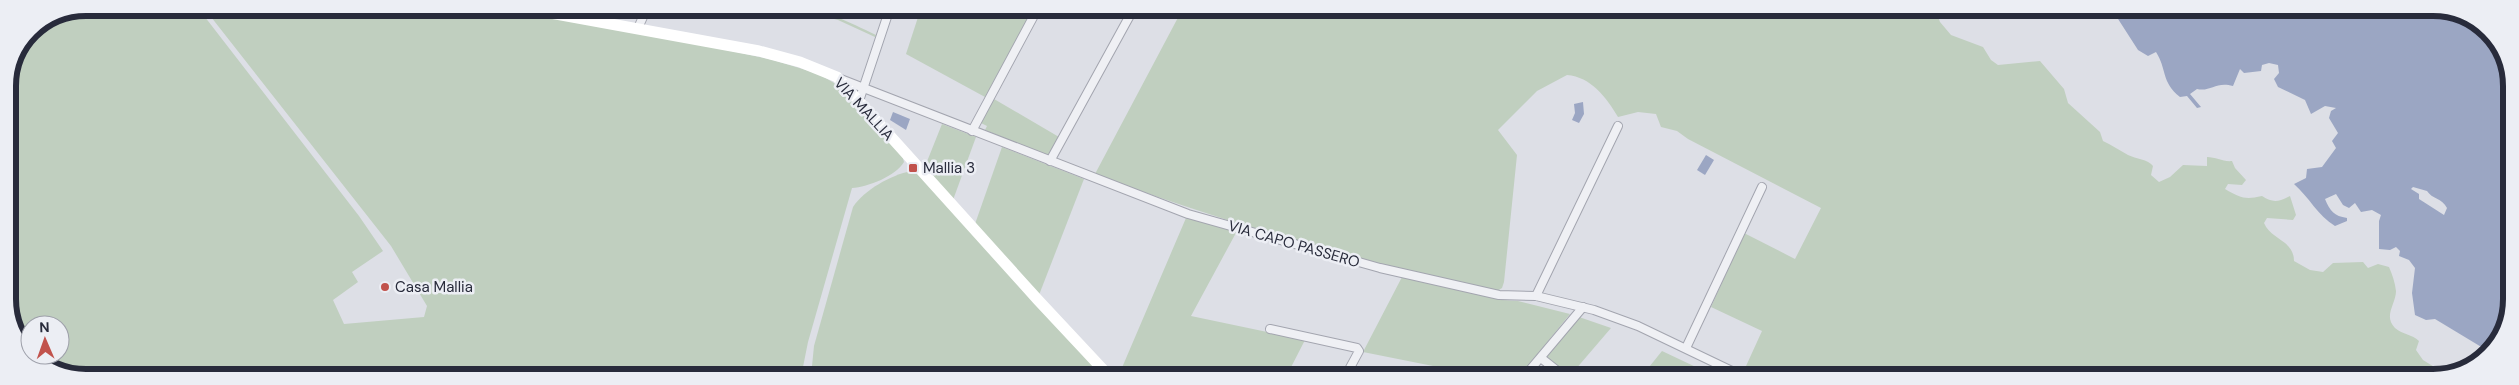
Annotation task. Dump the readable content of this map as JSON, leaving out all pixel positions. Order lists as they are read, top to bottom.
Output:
{
  "streets": {
    "street": ["VIA MALLIA", "VIA CAPO PASSERO"]
  },
  "crossings": [
    ["VIA MALLIA", "VIA CAPO PASSERO"]
  ],
  "places": {
    "transit": ["Mallia 3"],
    "other": ["Casa Mallia"]
  },
  "north": "top"
}
